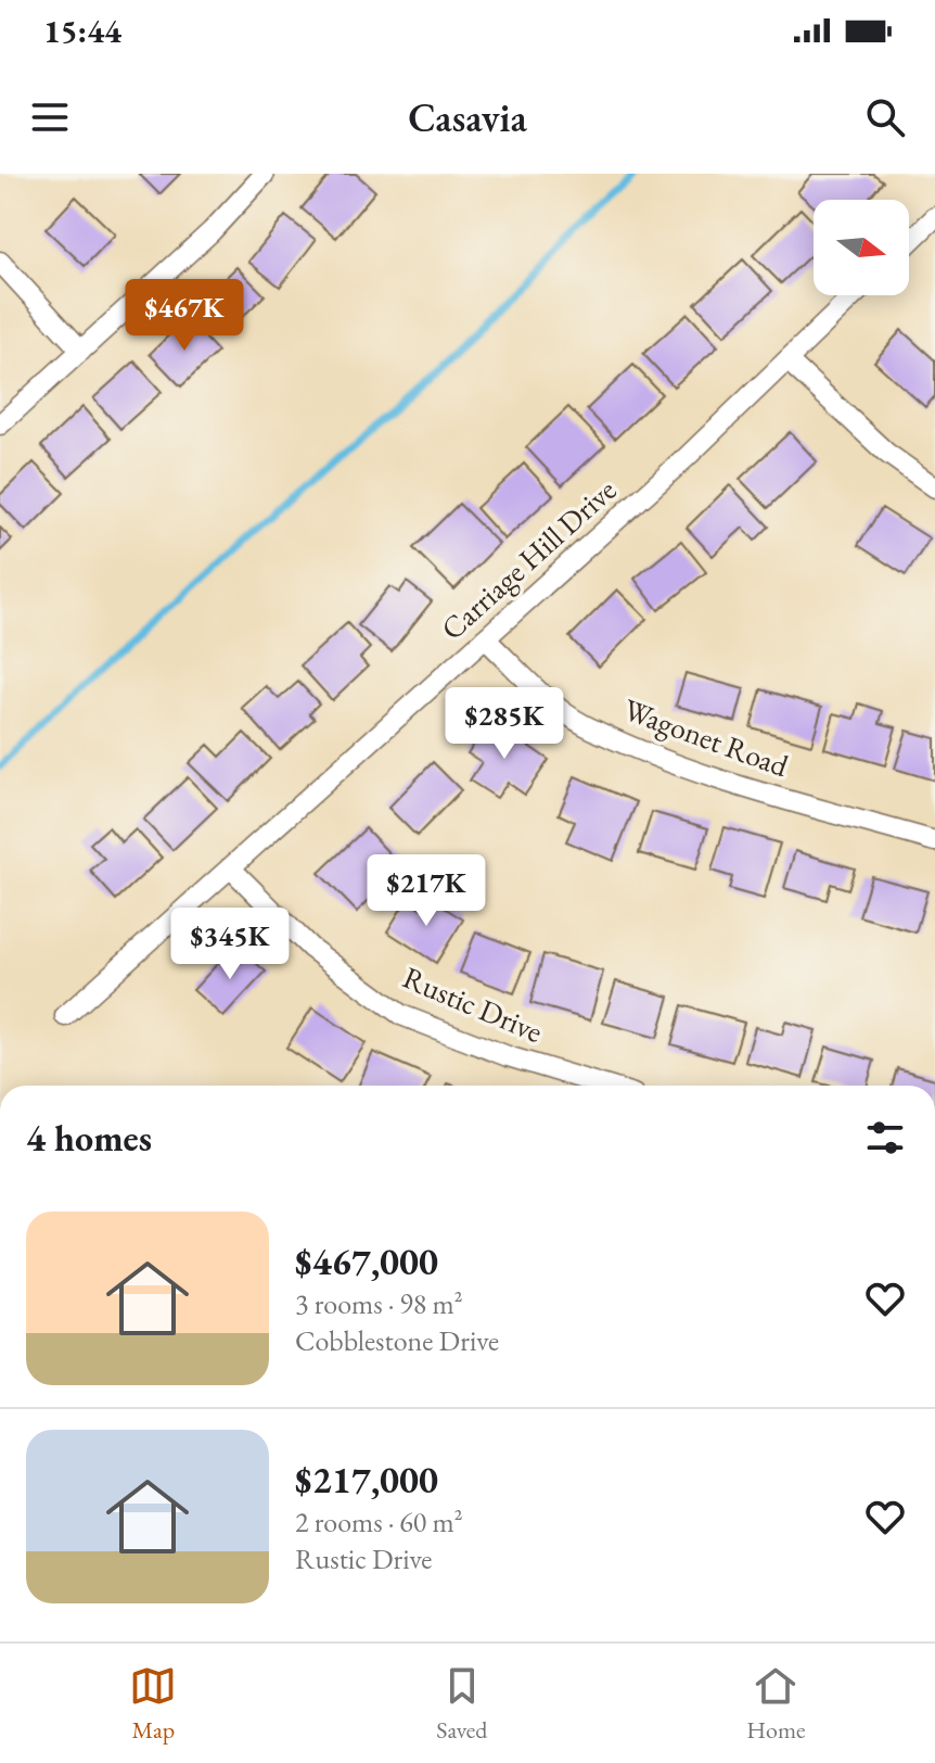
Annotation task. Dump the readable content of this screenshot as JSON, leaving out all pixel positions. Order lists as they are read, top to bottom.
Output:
{
  "streets": {
    "street": ["Carriage Hill Drive", "Wagonet Road", "Rustic Drive"]
  },
  "crossings": [
    ["Carriage Hill Drive", "Wagonet Road"],
    ["Carriage Hill Drive", "Rustic Drive"]
  ],
  "north": "right",
  "page": {
    "status": "15:44",
    "header": "Casavia",
    "price": [
      "$467K",
      "$285K",
      "$217K",
      "$345K"
    ],
    "heading": "4 homes",
    "list": [
      {
        "name": "$467,000",
        "note": "3 rooms · 98 m² · Cobblestone Drive"
      },
      {
        "name": "$217,000",
        "note": "2 rooms · 60 m² · Rustic Drive"
      }
    ],
    "tabs": ["Map", "Saved", "Home"]
  }
}
